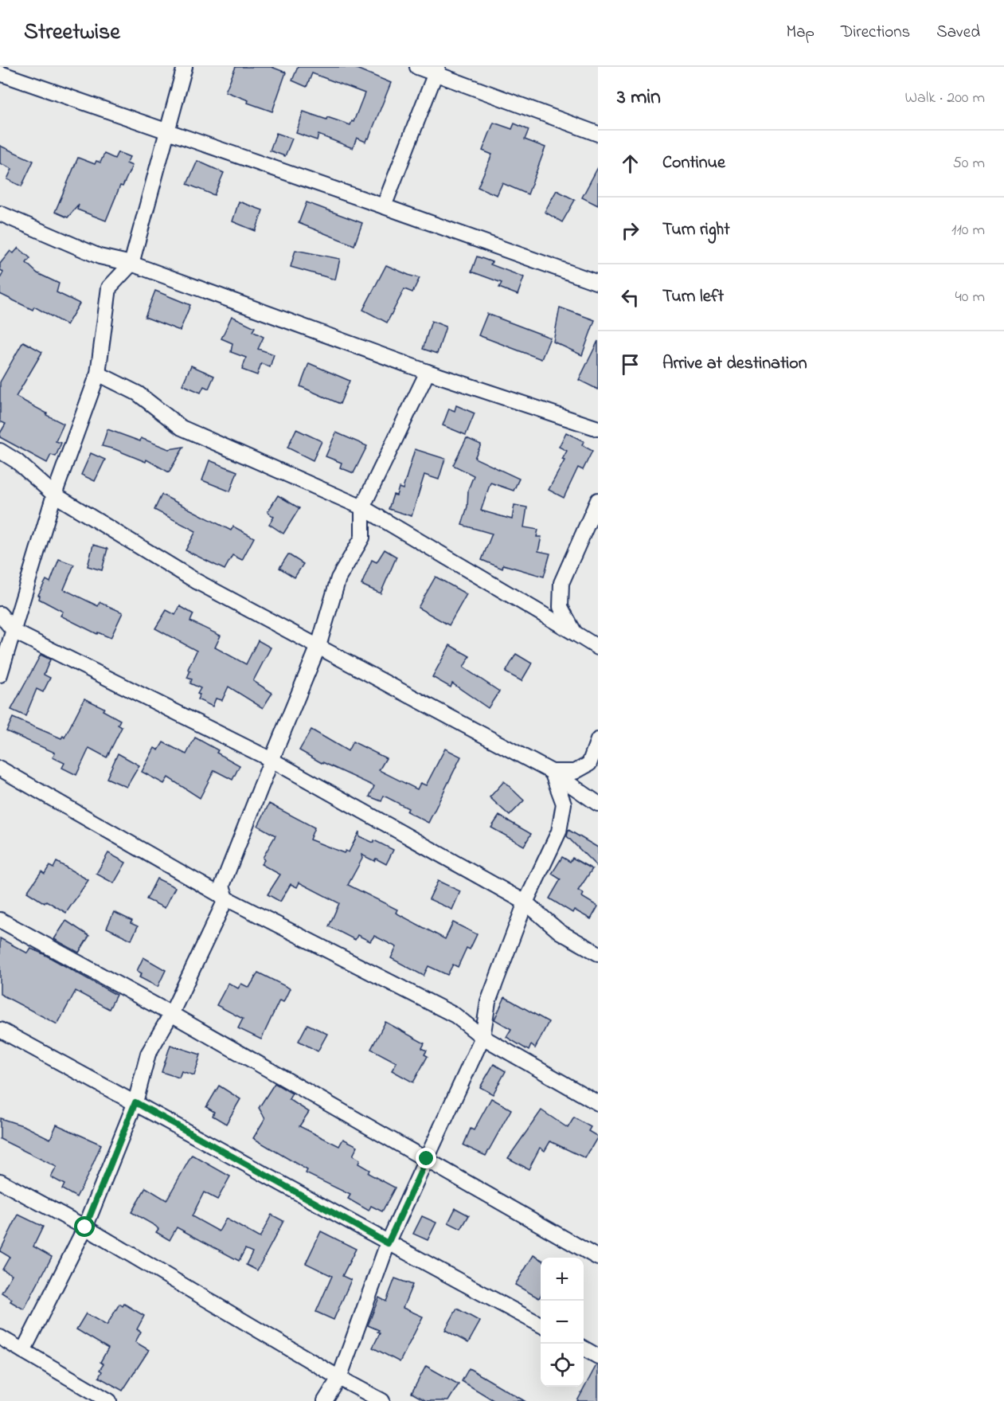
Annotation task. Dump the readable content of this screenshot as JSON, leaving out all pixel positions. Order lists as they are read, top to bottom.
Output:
{
  "page": {
    "header": "Streetwise",
    "nav": ["Map", "Directions", "Saved"],
    "heading": ["3 min", "Walk · 200 m"],
    "list": [
      ["Continue", "50 m"],
      ["Turn right", "110 m"],
      ["Turn left", "40 m"],
      "Arrive at destination"
    ],
    "map_buttons": ["+", "−"]
  }
}
